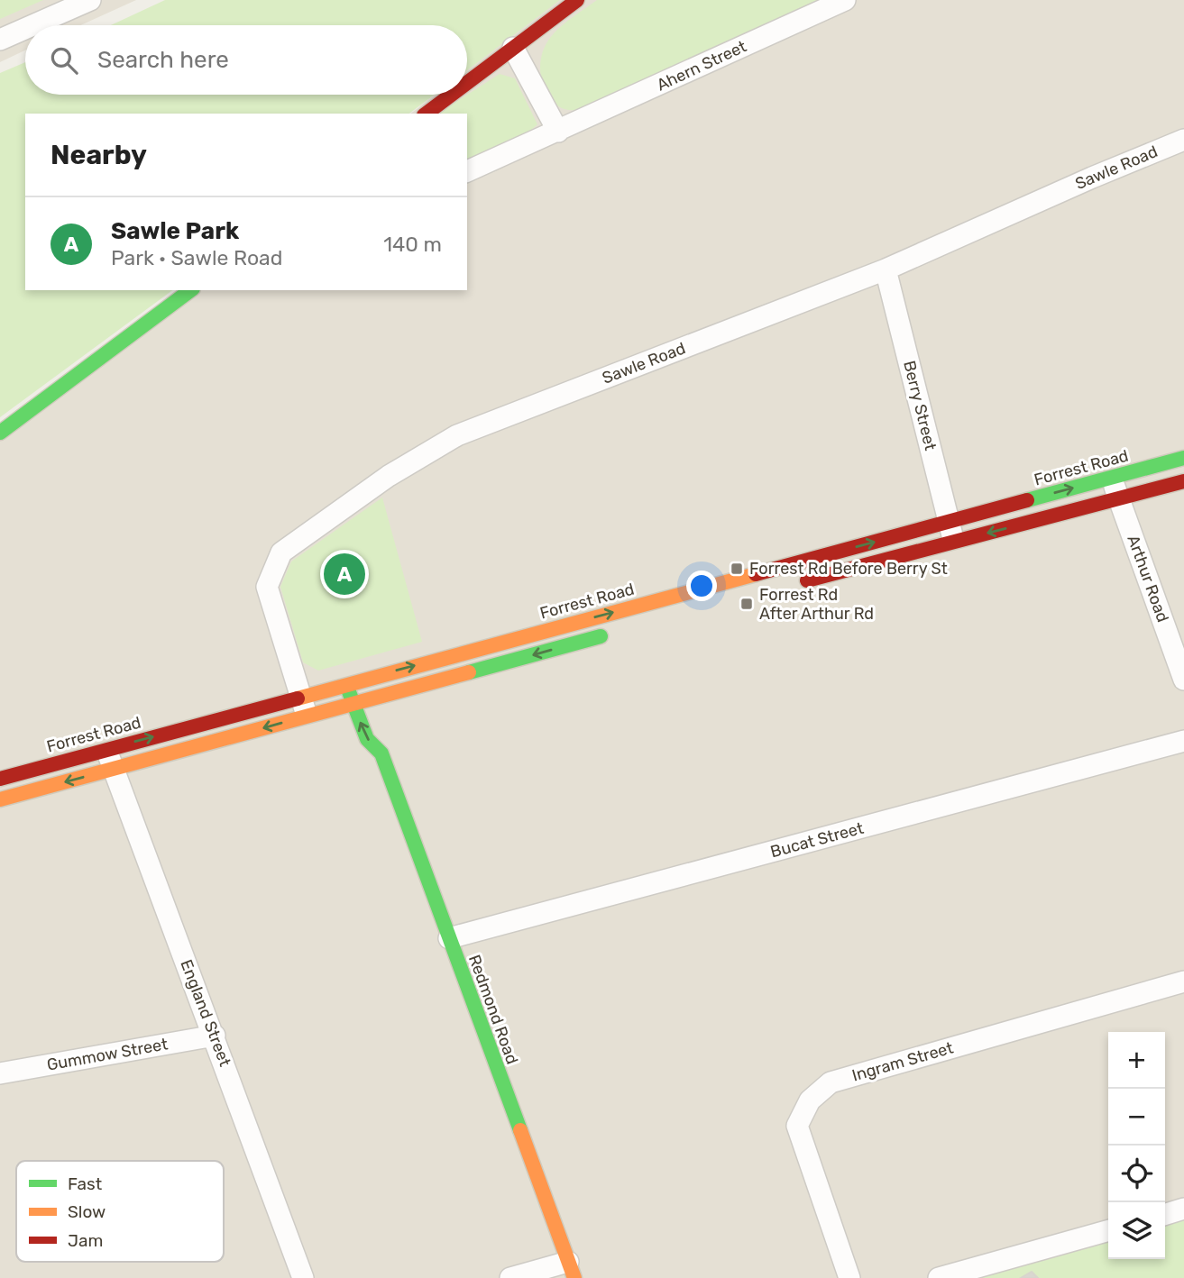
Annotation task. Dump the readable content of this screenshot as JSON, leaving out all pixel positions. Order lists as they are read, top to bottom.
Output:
{
  "streets": {
    "main road": ["Forrest Road", "Redmond Road"],
    "street": [
      "Ahern Street",
      "Sawle Road",
      "Berry Street",
      "Arthur Road",
      "Bucat Street",
      "England Street",
      "Gummow Street",
      "Ingram Street"
    ]
  },
  "crossings": [
    ["Sawle Road", "Berry Street"],
    ["Sawle Road", "Forrest Road"],
    ["Berry Street", "Forrest Road"],
    ["Forrest Road", "Arthur Road"],
    ["Forrest Road", "Redmond Road"],
    ["Forrest Road", "England Street"],
    ["Bucat Street", "Redmond Road"],
    ["England Street", "Gummow Street"]
  ],
  "places": {
    "transit": ["Forrest Rd Before Berry St", "Forrest Rd After Arthur Rd"]
  },
  "legend": ["Fast", "Slow", "Jam"],
  "page": {
    "search": "Search here",
    "heading": "Nearby",
    "list": [
      {
        "mark": "A",
        "name": "Sawle Park",
        "note": "Park · Sawle Road",
        "value": "140 m"
      }
    ],
    "pins": "A",
    "map_buttons": ["+", "−"]
  }
}
